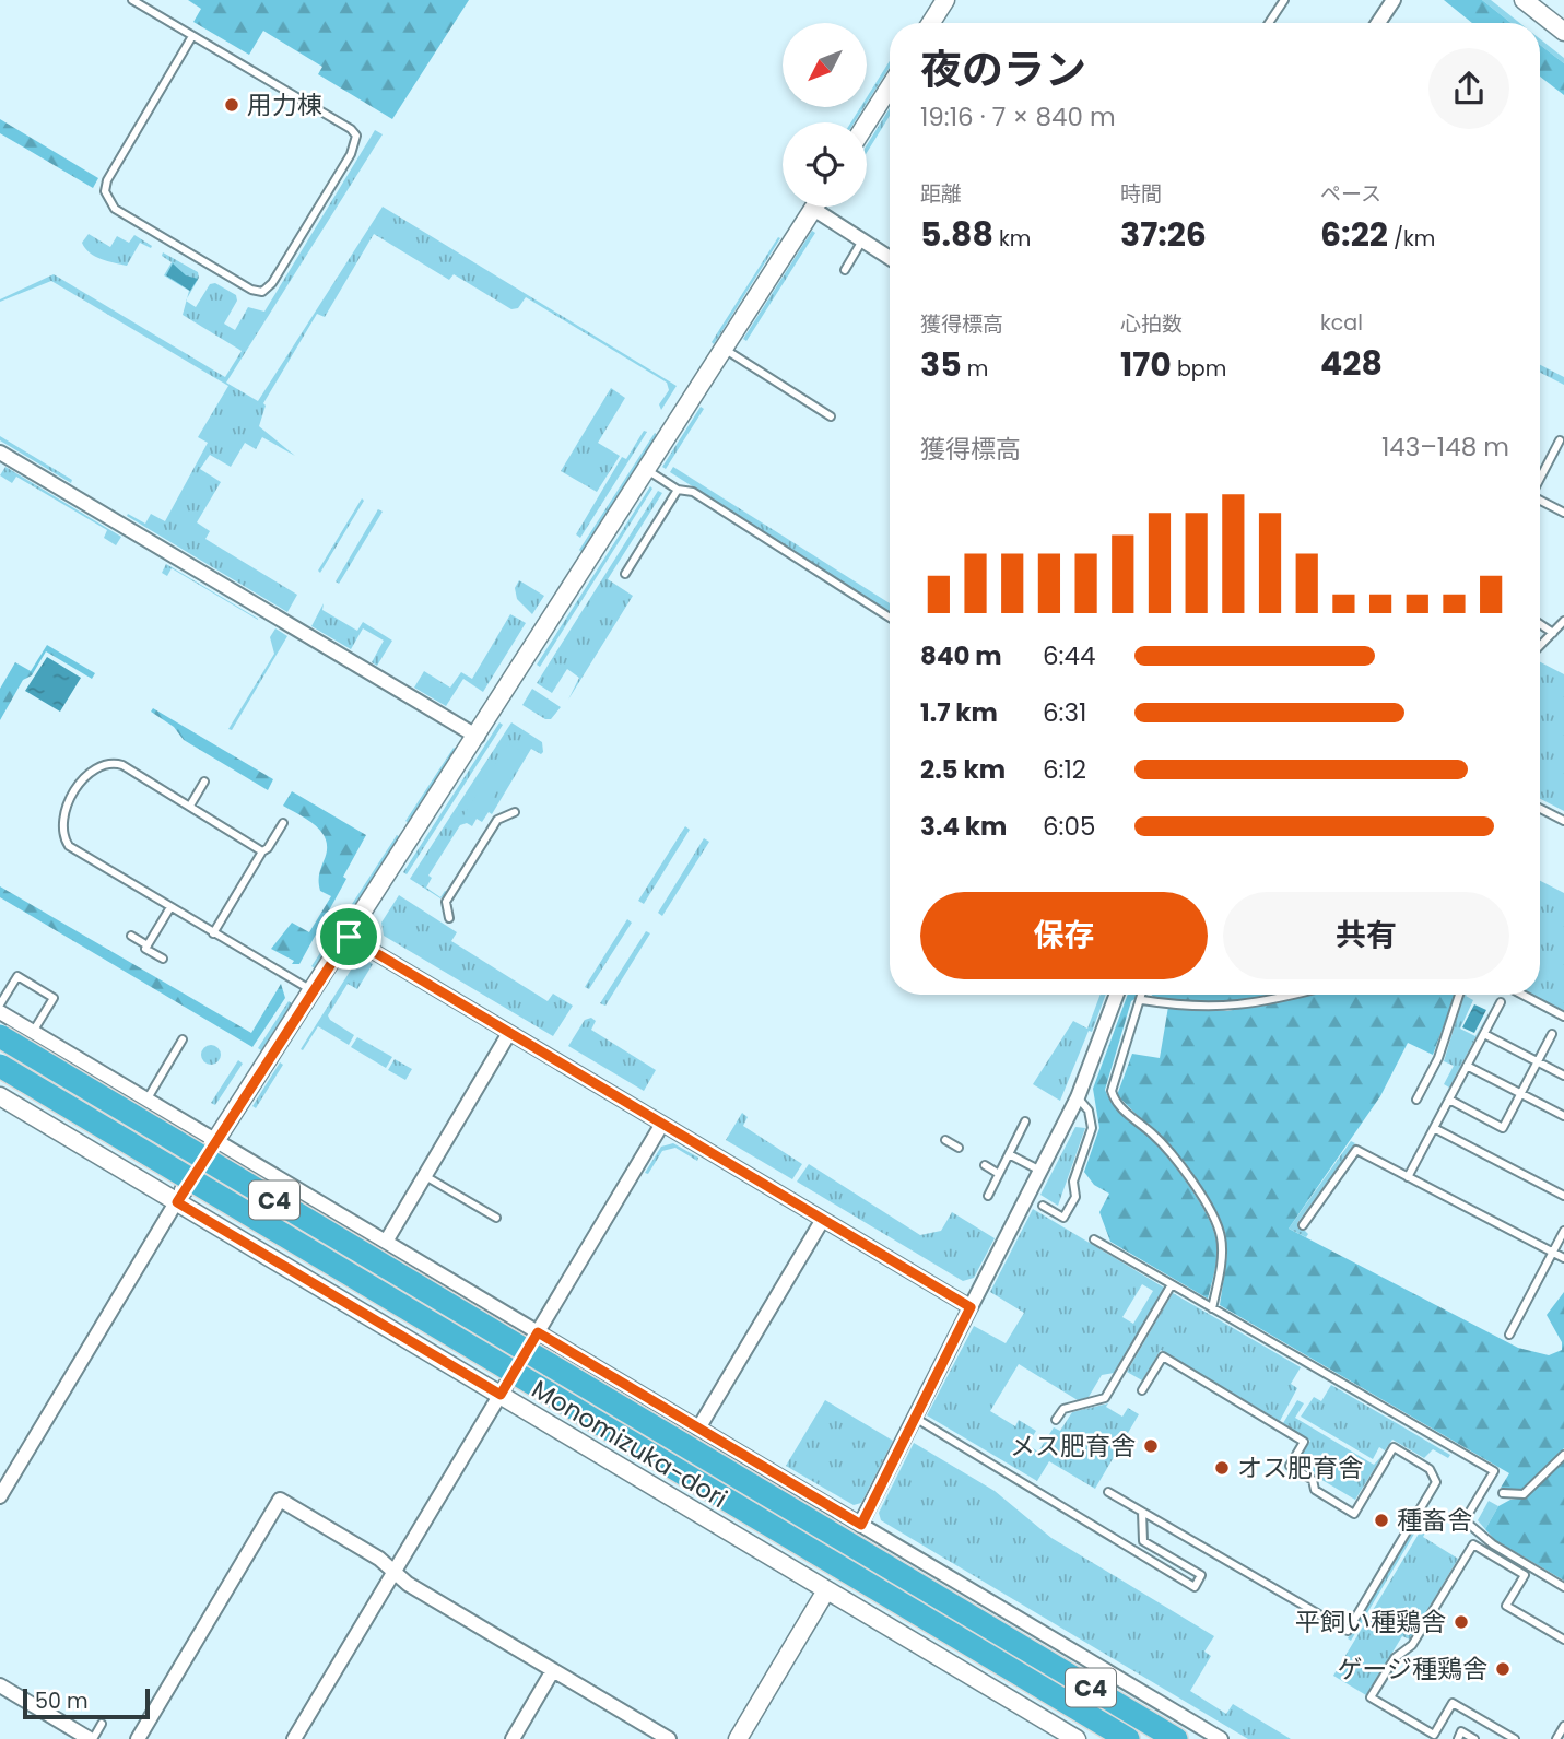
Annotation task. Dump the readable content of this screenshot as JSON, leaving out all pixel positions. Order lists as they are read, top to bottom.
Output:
{
  "streets": {
    "highway": ["C4"],
    "street": ["Monomizuka-dori"]
  },
  "places": [
    "用力棟",
    "メス肥育舎",
    "オス肥育舎",
    "種畜舎",
    "平飼い種鶏舎",
    "ゲージ種鶏舎"
  ],
  "scale_bar": "50 m",
  "north": "bottom left",
  "page": {
    "heading": ["夜のラン", "19:16 · 7 × 840 m"],
    "stats": [
      ["距離", "5.88 km"],
      ["時間", "37:26"],
      ["ペース", "6:22 /km"],
      ["獲得標高", "35 m"],
      ["心拍数", "170 bpm"],
      ["kcal", "428"]
    ],
    "chart": ["獲得標高", "143–148 m"],
    "list": [
      {
        "name": "840 m",
        "note": "6:44"
      },
      {
        "name": "1.7 km",
        "note": "6:31"
      },
      {
        "name": "2.5 km",
        "note": "6:12"
      },
      {
        "name": "3.4 km",
        "note": "6:05"
      }
    ],
    "buttons": ["保存", "共有"],
    "scale": "50 m"
  }
}
